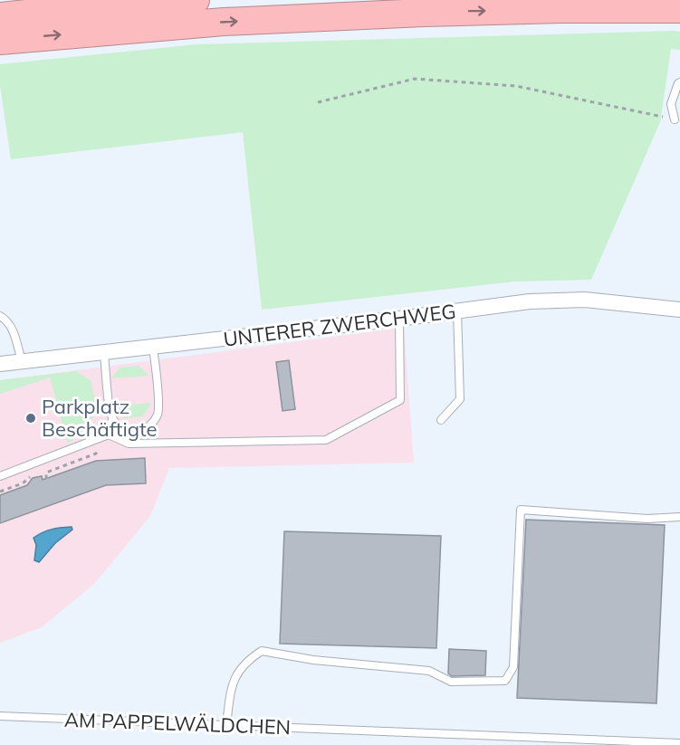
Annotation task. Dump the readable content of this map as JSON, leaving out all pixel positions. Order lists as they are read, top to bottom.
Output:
{
  "streets": {
    "street": ["UNTERER ZWERCHWEG"],
    "lane": ["AM PAPPELWÄLDCHEN"]
  },
  "places": ["Parkplatz Beschäftigte"]
}
